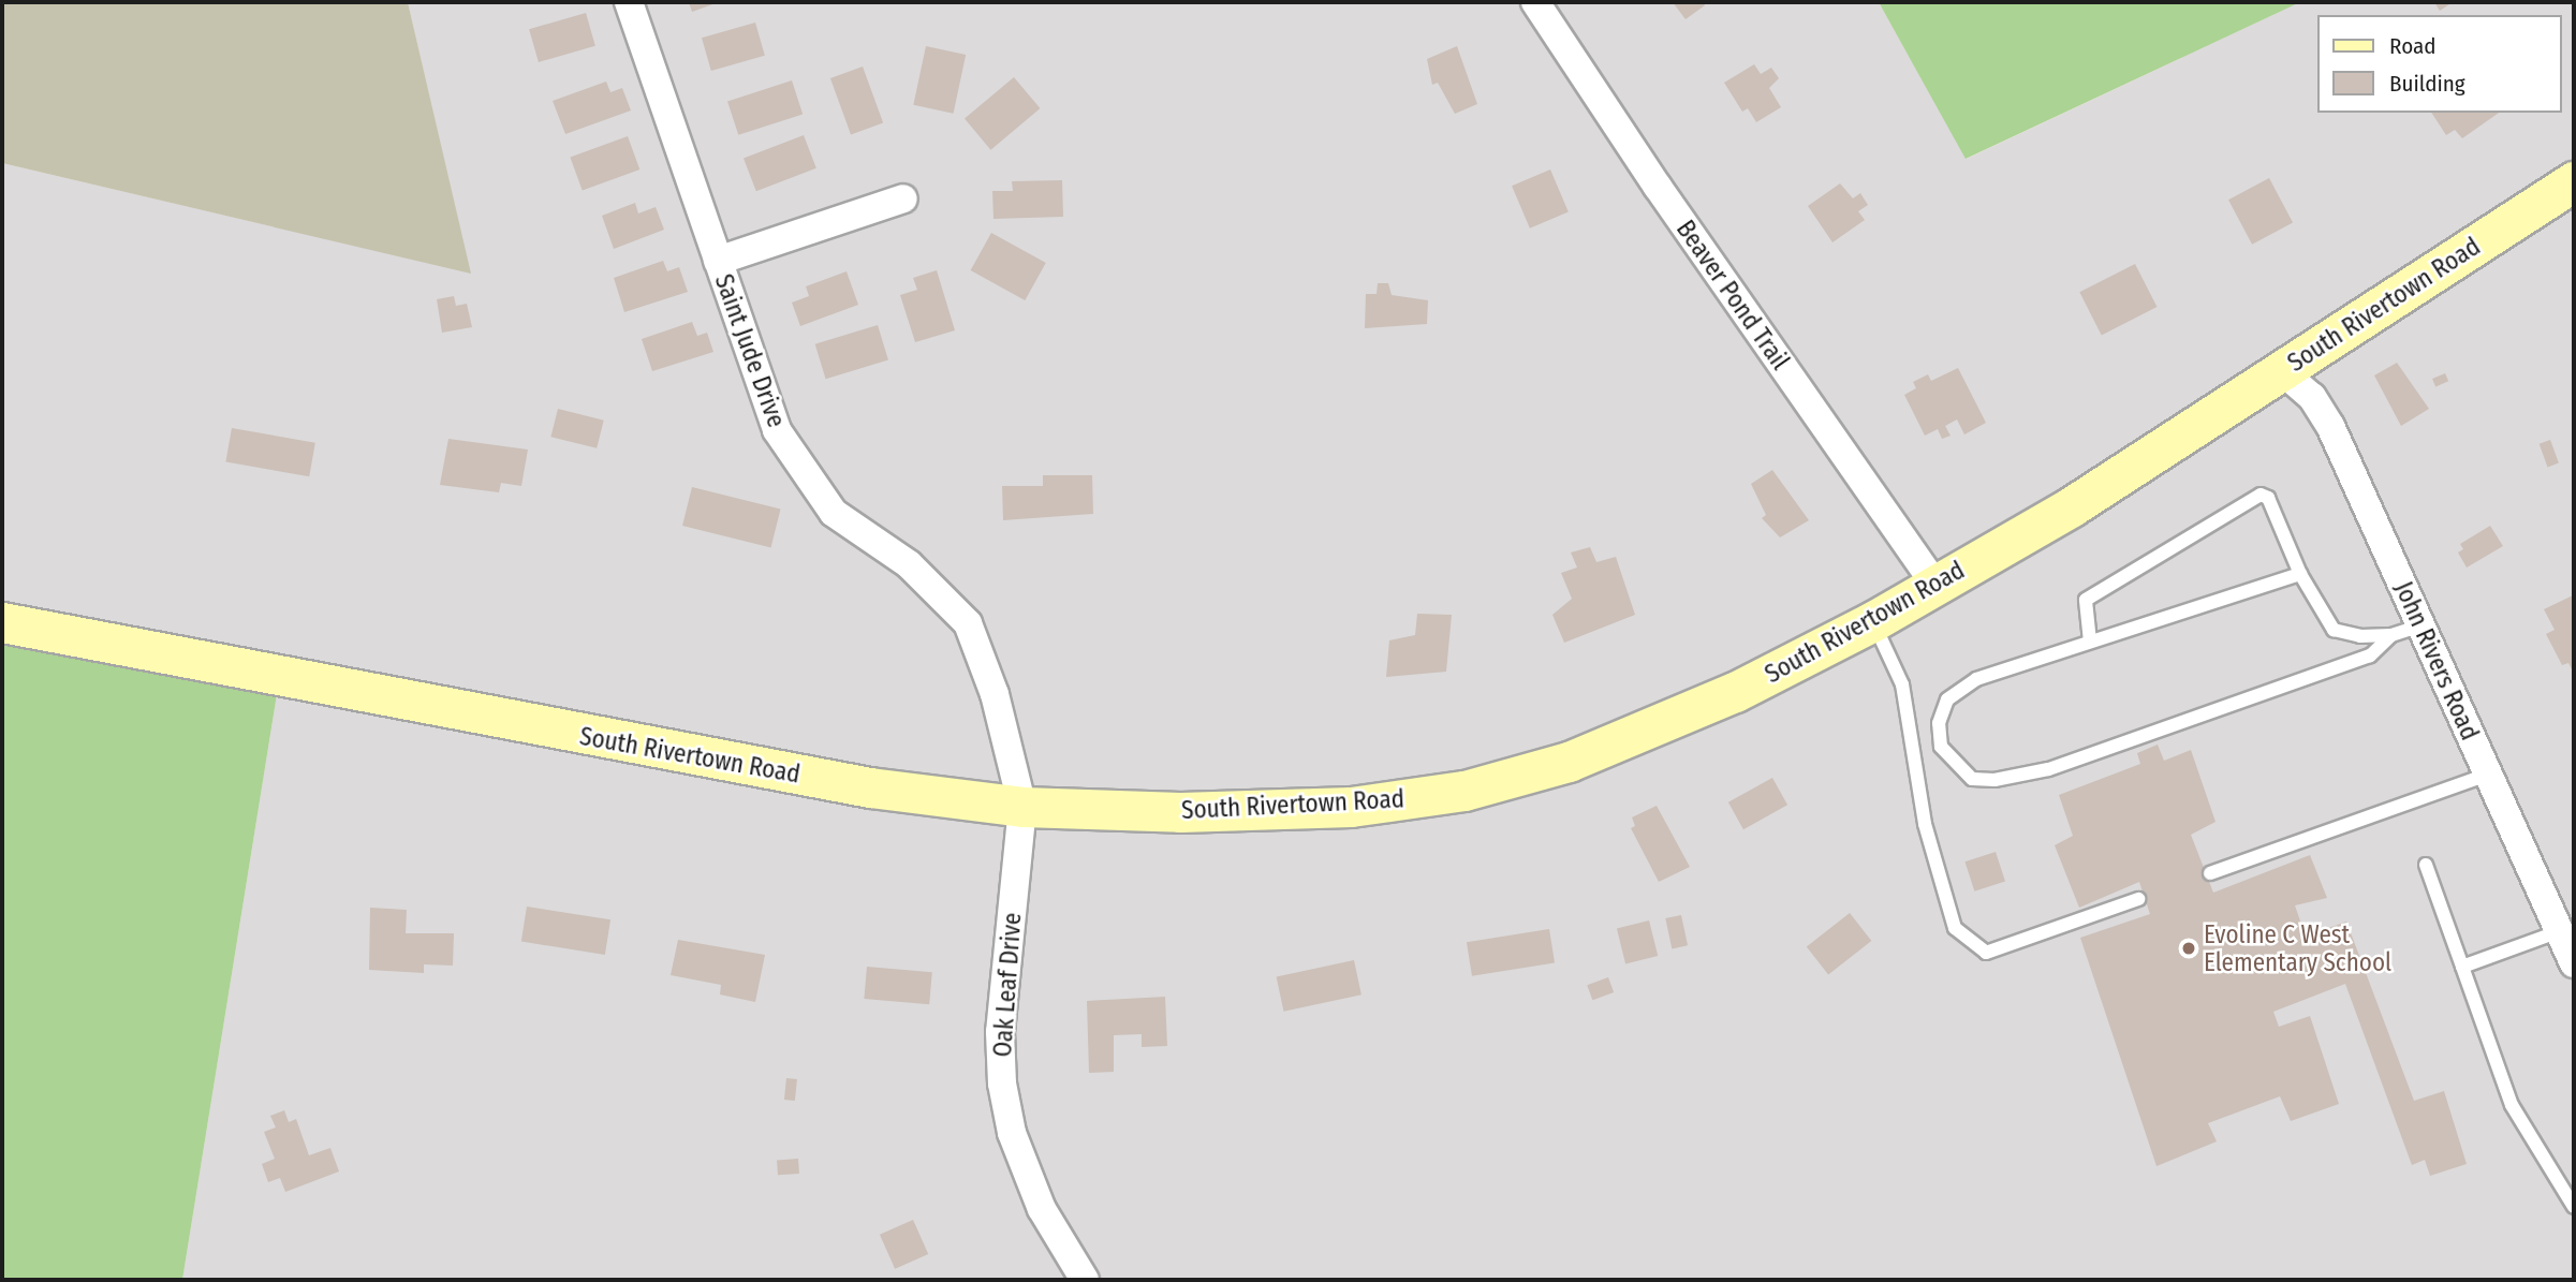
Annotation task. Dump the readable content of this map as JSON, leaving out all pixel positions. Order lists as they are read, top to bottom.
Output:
{
  "streets": {
    "main road": ["South Rivertown Road"],
    "street": [
      "Beaver Pond Trail",
      "Saint Jude Drive",
      "John Rivers Road",
      "Oak Leaf Drive"
    ]
  },
  "crossings": [
    ["Beaver Pond Trail", "South Rivertown Road"],
    ["South Rivertown Road", "Saint Jude Drive"],
    ["South Rivertown Road", "John Rivers Road"],
    ["South Rivertown Road", "Oak Leaf Drive"],
    ["Saint Jude Drive", "Oak Leaf Drive"]
  ],
  "places": ["Evoline C West Elementary School"],
  "legend": ["Road", "Building"]
}
